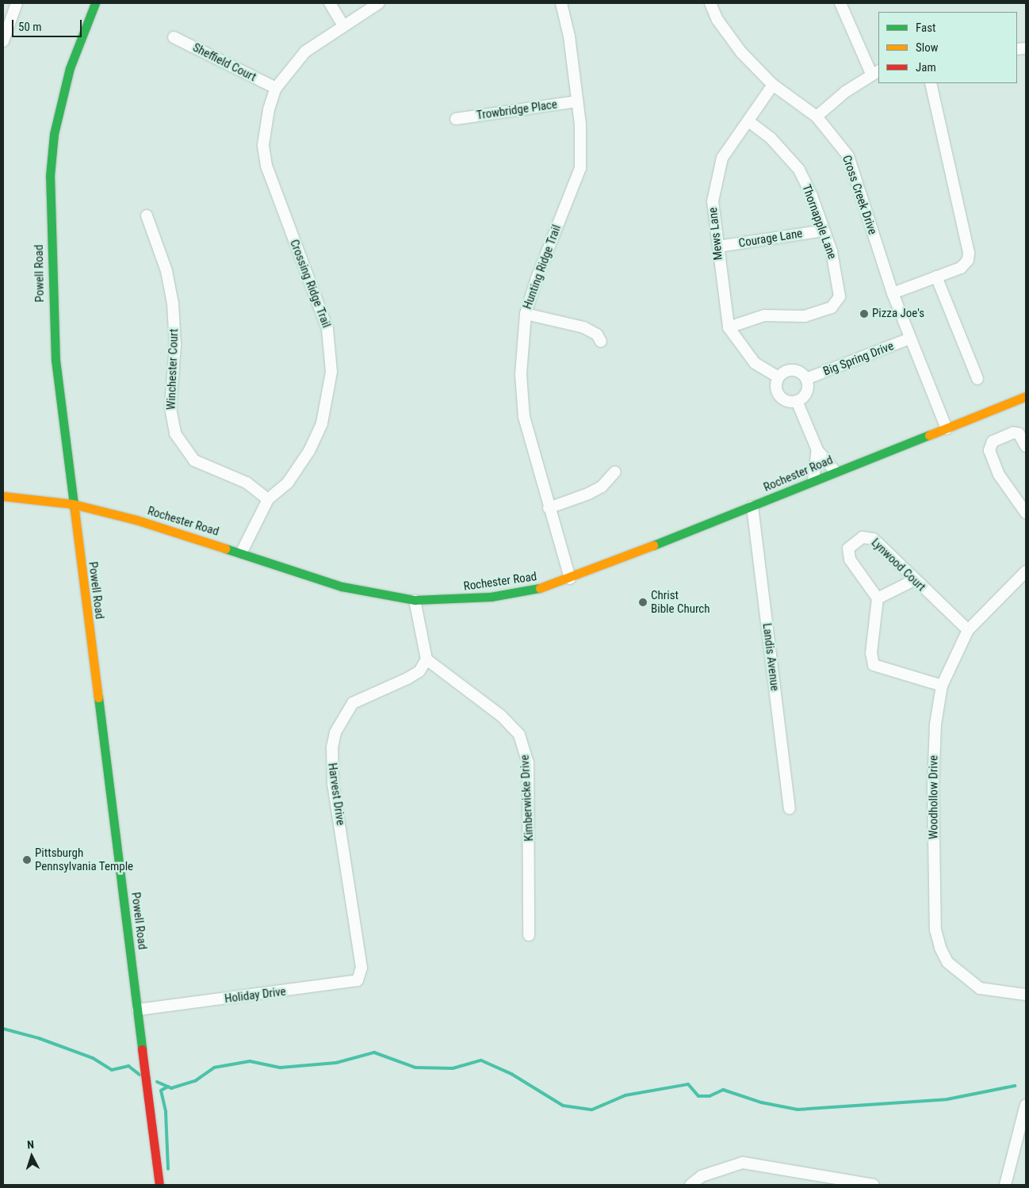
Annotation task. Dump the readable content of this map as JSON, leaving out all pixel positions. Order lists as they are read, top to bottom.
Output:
{
  "streets": {
    "street": [
      "Sheffield Court",
      "Trowbridge Place",
      "Cross Creek Drive",
      "Thornapple Lane",
      "Mews Lane",
      "Courage Lane",
      "Hunting Ridge Trail",
      "Powell Road",
      "Crossing Ridge Trail",
      "Big Spring Drive",
      "Winchester Court",
      "Rochester Road",
      "Lynwood Court",
      "Landis Avenue",
      "Harvest Drive",
      "Woodhollow Drive",
      "Kimberwicke Drive",
      "Holiday Drive"
    ]
  },
  "crossings": [
    ["Sheffield Court", "Crossing Ridge Trail"],
    ["Trowbridge Place", "Hunting Ridge Trail"],
    ["Cross Creek Drive", "Mews Lane"],
    ["Cross Creek Drive", "Big Spring Drive"],
    ["Cross Creek Drive", "Rochester Road"],
    ["Thornapple Lane", "Mews Lane"],
    ["Thornapple Lane", "Courage Lane"],
    ["Mews Lane", "Courage Lane"],
    ["Mews Lane", "Big Spring Drive"],
    ["Hunting Ridge Trail", "Rochester Road"],
    ["Powell Road", "Rochester Road"],
    ["Powell Road", "Holiday Drive"],
    ["Crossing Ridge Trail", "Winchester Court"],
    ["Crossing Ridge Trail", "Rochester Road"],
    ["Rochester Road", "Landis Avenue"],
    ["Lynwood Court", "Woodhollow Drive"],
    ["Harvest Drive", "Kimberwicke Drive"],
    ["Harvest Drive", "Holiday Drive"]
  ],
  "places": ["Pizza Joe's", "Christ Bible Church", "Pittsburgh Pennsylvania Temple"],
  "legend": ["Fast", "Slow", "Jam"],
  "scale_bar": "50 m",
  "north": "top"
}
